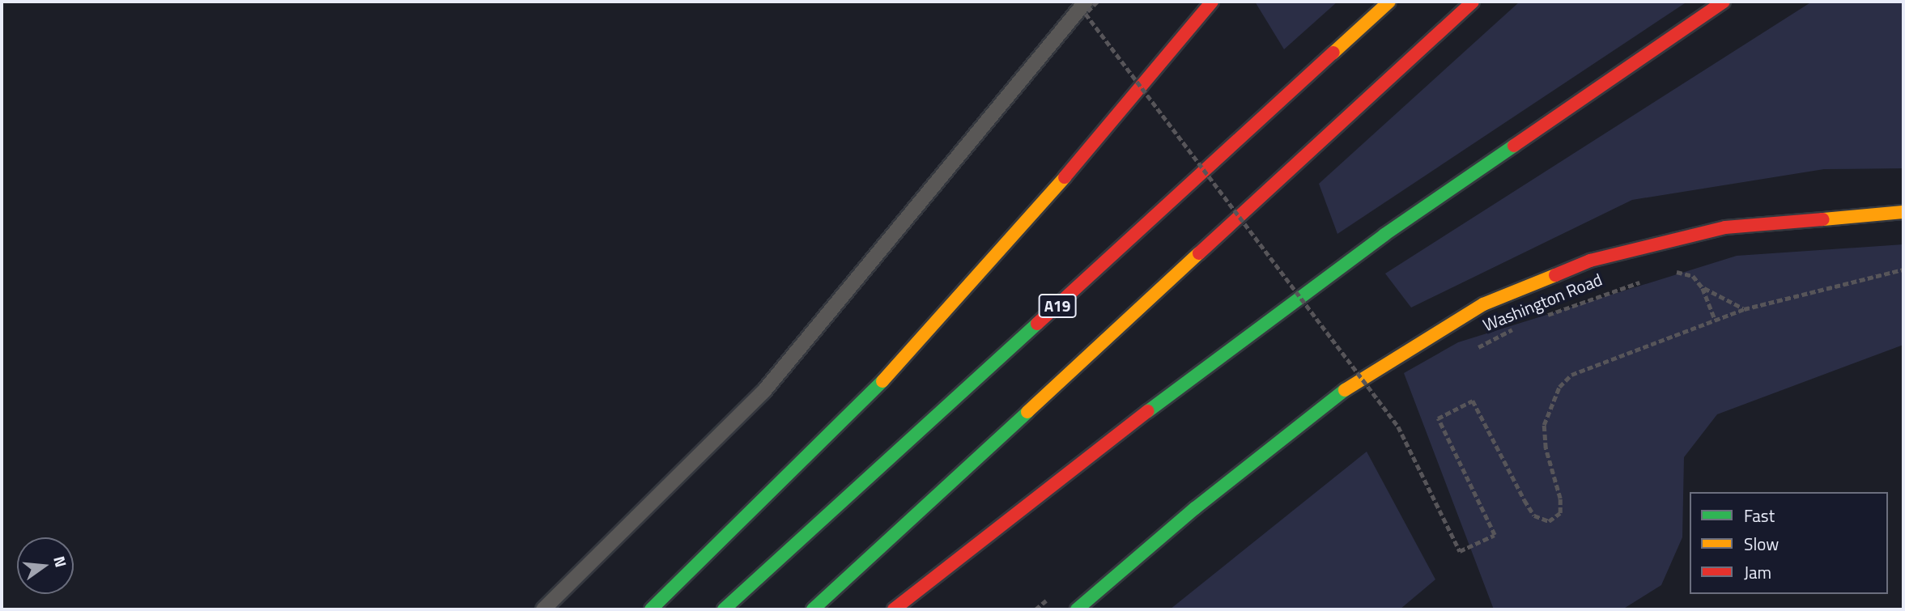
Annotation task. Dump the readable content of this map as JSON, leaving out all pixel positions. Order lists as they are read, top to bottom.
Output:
{
  "streets": {
    "main road": ["Washington Road", "A19"]
  },
  "legend": ["Fast", "Slow", "Jam"],
  "north": "right"
}
